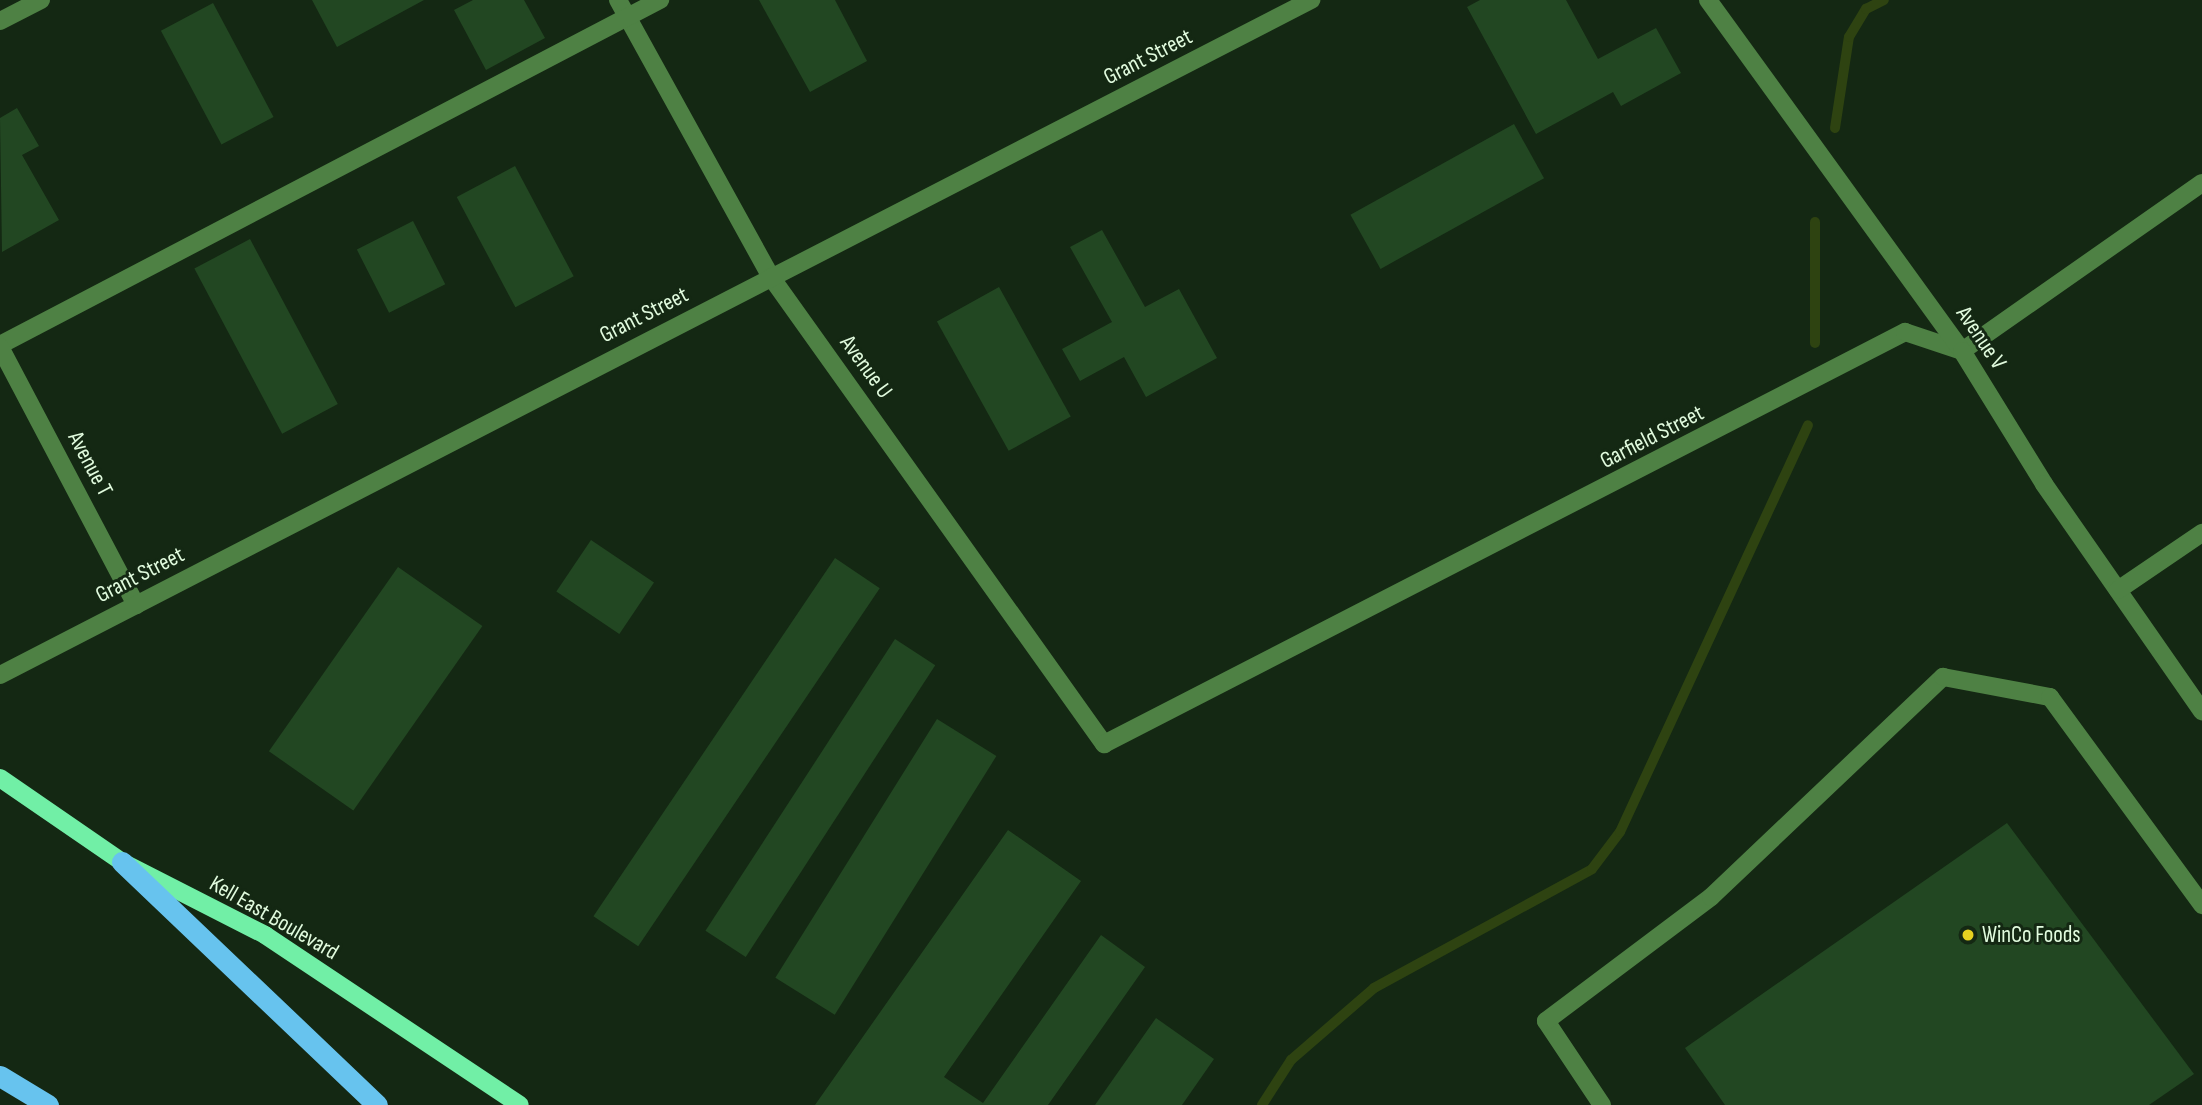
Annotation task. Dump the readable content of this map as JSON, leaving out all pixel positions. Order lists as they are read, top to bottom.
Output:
{
  "streets": {
    "main road": ["Kell East Boulevard"],
    "street": [
      "Grant Street",
      "Avenue V",
      "Avenue U",
      "Garfield Street",
      "Avenue T"
    ]
  },
  "crossings": [
    ["Grant Street", "Avenue U"],
    ["Grant Street", "Avenue T"],
    ["Avenue V", "Garfield Street"],
    ["Avenue U", "Garfield Street"]
  ],
  "places": ["WinCo Foods"]
}
